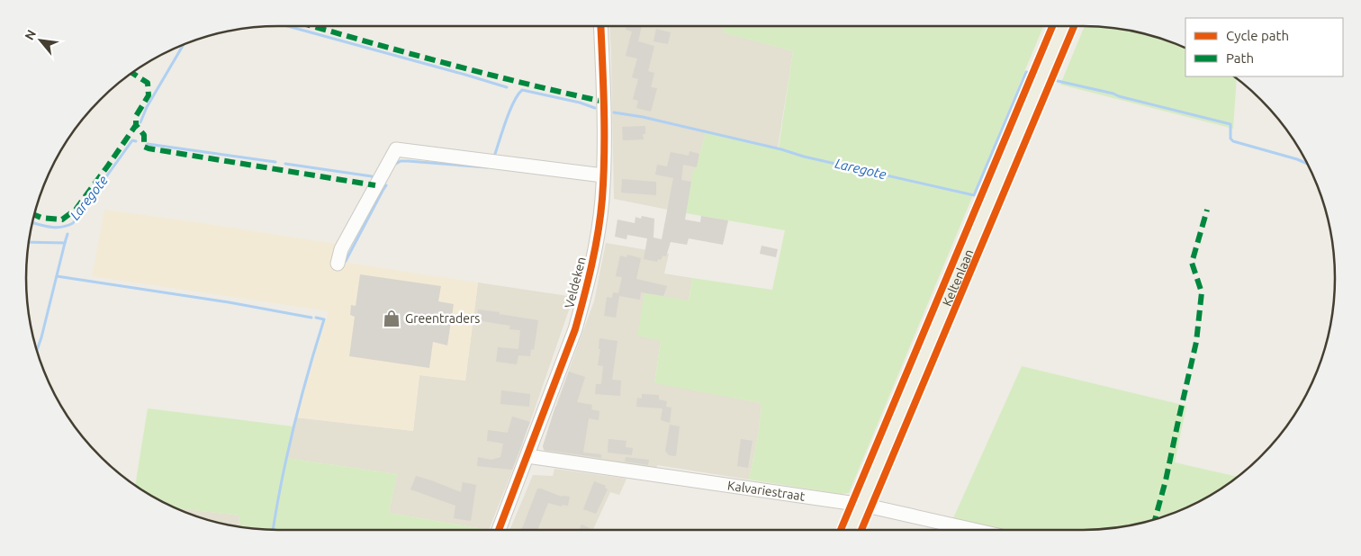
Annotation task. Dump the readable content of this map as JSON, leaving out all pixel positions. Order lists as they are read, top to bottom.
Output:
{
  "streets": {
    "main road": ["Keltenlaan"],
    "street": ["Veldeken", "Kalvariestraat"]
  },
  "crossings": [
    ["Keltenlaan", "Kalvariestraat"],
    ["Veldeken", "Kalvariestraat"]
  ],
  "water": ["Laregote"],
  "places": {
    "shop": ["Greentraders"]
  },
  "legend": ["Cycle path", "Path"],
  "north": "top left"
}
